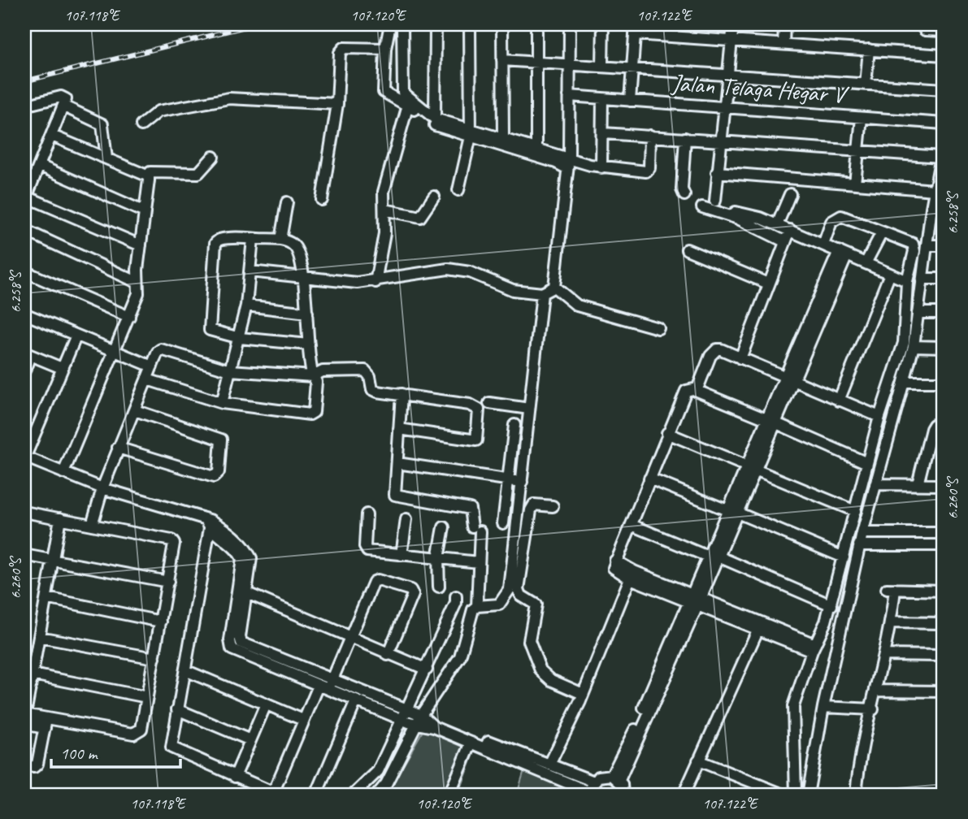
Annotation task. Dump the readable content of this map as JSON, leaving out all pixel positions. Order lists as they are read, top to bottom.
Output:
{
  "streets": {
    "street": ["Jalan Telaga Hegar V"]
  },
  "scale_bar": "100 m",
  "coordinates": [
    "107.118°E",
    "107.120°E",
    "107.122°E",
    "6.258°S",
    "6.260°S"
  ]
}
